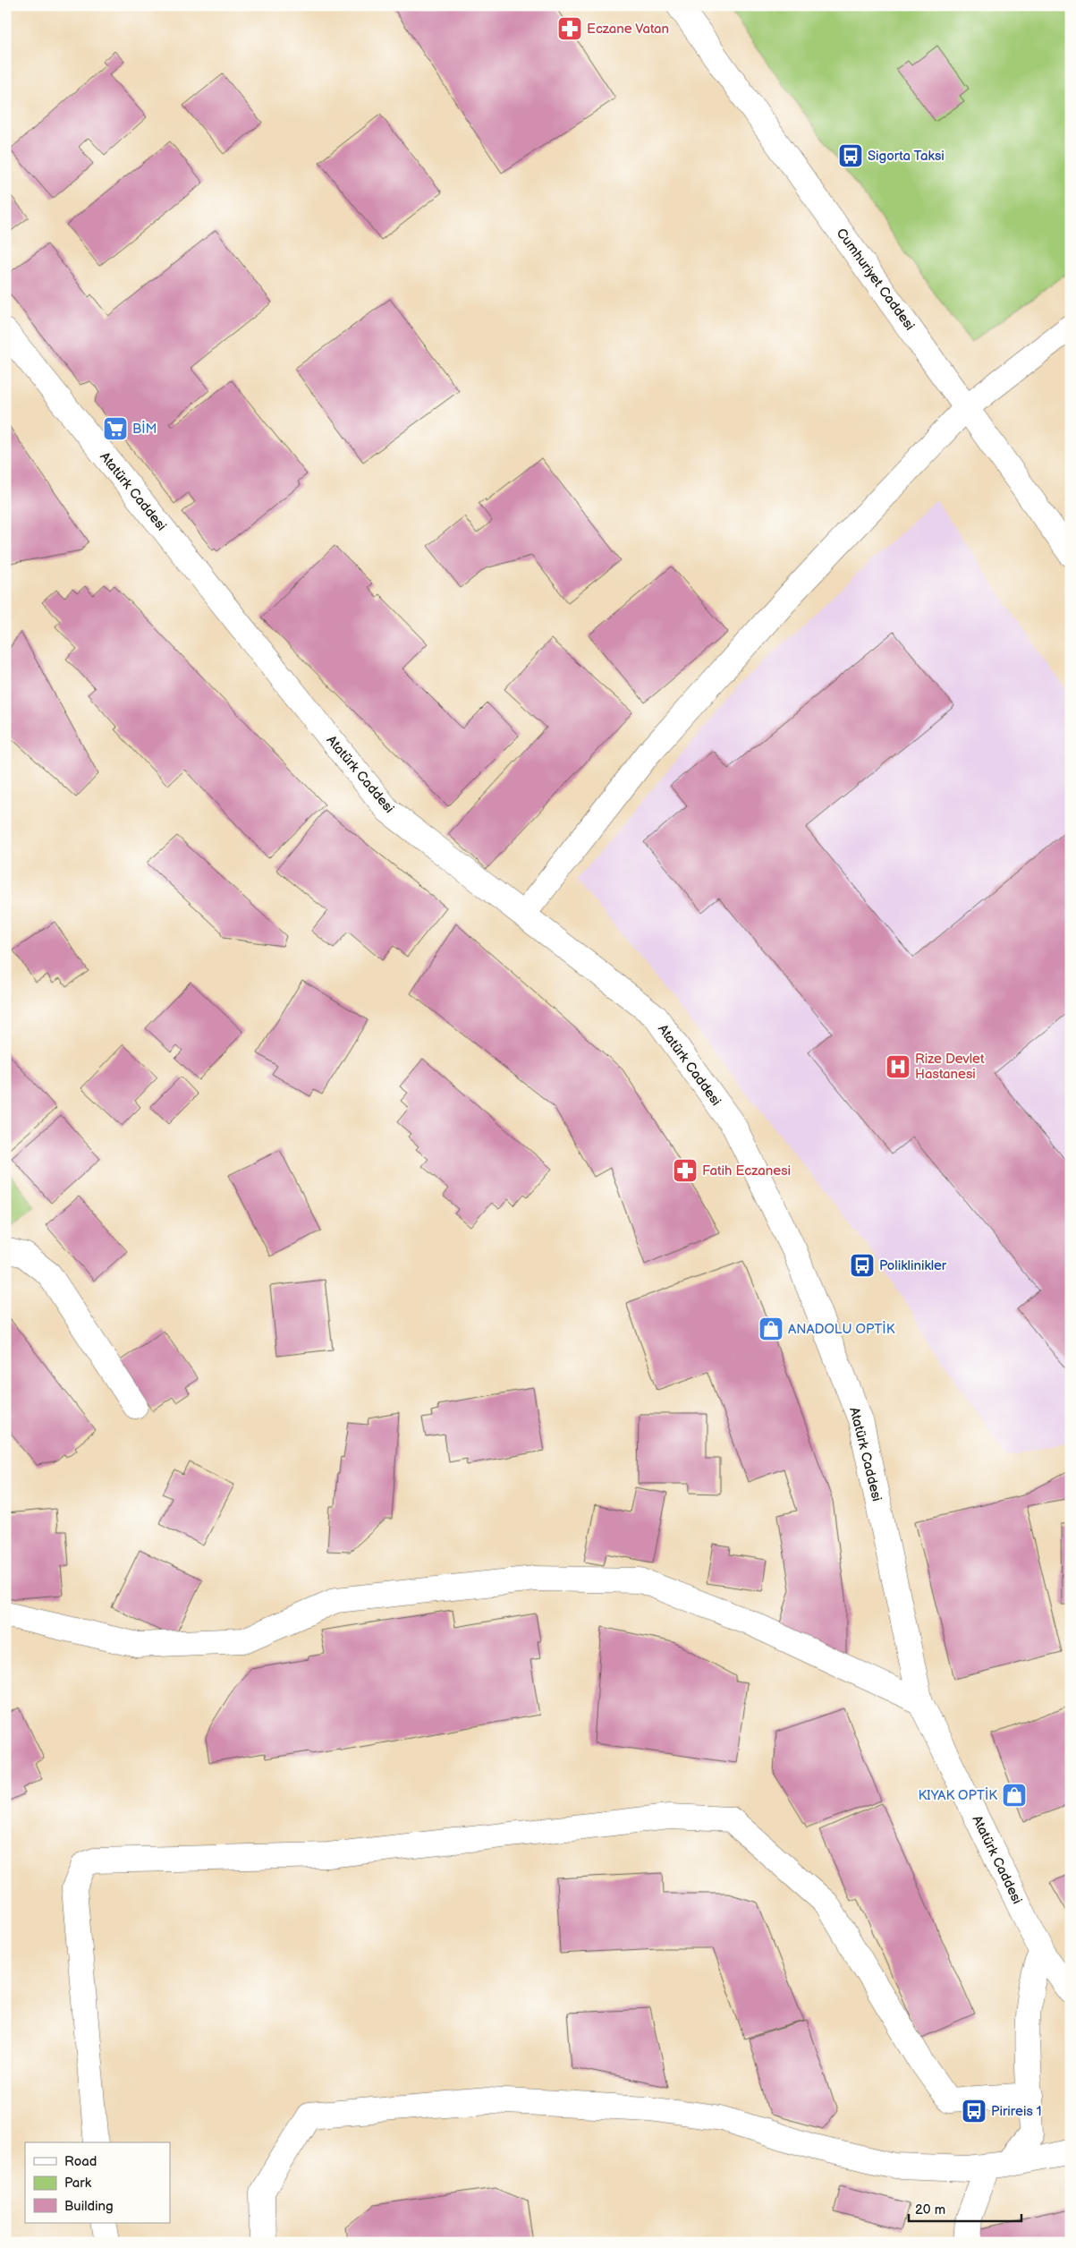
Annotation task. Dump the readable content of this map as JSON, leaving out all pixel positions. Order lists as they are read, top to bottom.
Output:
{
  "streets": {
    "street": ["Cumhuriyet Caddesi", "Atatürk Caddesi"]
  },
  "places": {
    "pharmacy": ["Eczane Vatan", "Fatih Eczanesi"],
    "bus stop": ["Sigorta Taksi", "Poliklinikler", "Pirireis 1"],
    "supermarket": ["BİM"],
    "hospital": ["Rize Devlet Hastanesi"],
    "shop": ["ANADOLU OPTİK", "KIYAK OPTİK"]
  },
  "legend": ["Road", "Park", "Building"],
  "scale_bar": "20 m"
}
